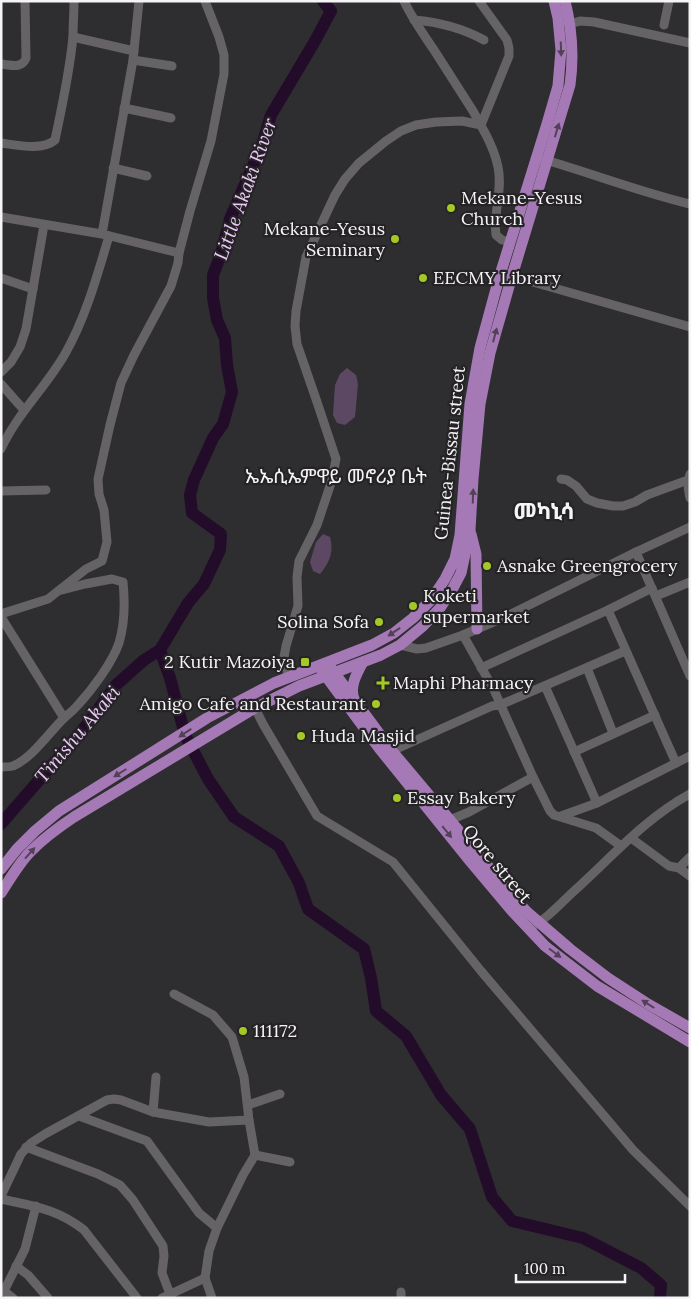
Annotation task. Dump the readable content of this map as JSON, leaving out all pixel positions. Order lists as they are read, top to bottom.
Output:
{
  "streets": {
    "main road": ["Guinea-Bissau street", "Qore street"]
  },
  "crossings": [
    ["Guinea-Bissau street", "Qore street"]
  ],
  "districts": ["ኤኤሲኤምዋይ መኖሪያ ቤት", "መካኒሳ"],
  "water": ["Little Akaki River", "Tinishu Akaki"],
  "places": {
    "other": [
      "Mekane-Yesus Church",
      "Mekane-Yesus Seminary",
      "EECMY Library",
      "Asnake Greengrocery",
      "Koketi supermarket",
      "Solina Sofa",
      "Amigo Cafe and Restaurant",
      "Huda Masjid",
      "Essay Bakery",
      "111172"
    ],
    "transit": ["2 Kutir Mazoiya"],
    "health": ["Maphi Pharmacy"]
  },
  "scale_bar": "100 m"
}
